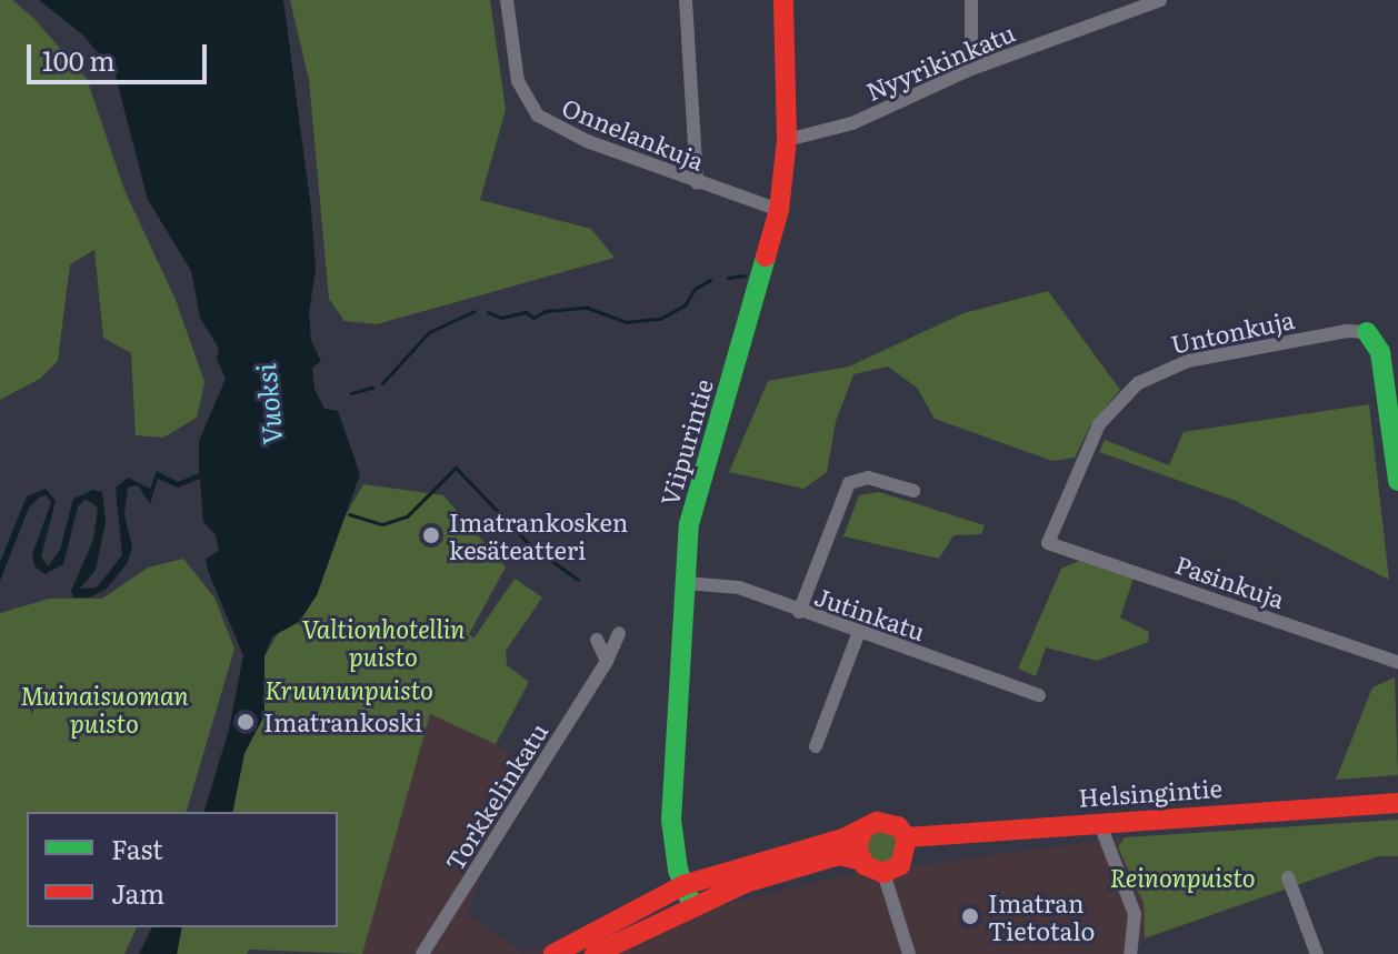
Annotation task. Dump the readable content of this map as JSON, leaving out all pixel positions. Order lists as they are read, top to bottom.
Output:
{
  "streets": {
    "main road": ["Viipurintie", "Helsingintie"],
    "street": [
      "Nyyrikinkatu",
      "Onnelankuja",
      "Untonkuja",
      "Pasinkuja",
      "Jutinkatu",
      "Torkkelinkatu"
    ]
  },
  "crossings": [
    ["Nyyrikinkatu", "Viipurintie"],
    ["Onnelankuja", "Viipurintie"],
    ["Untonkuja", "Pasinkuja"],
    ["Viipurintie", "Jutinkatu"]
  ],
  "water": ["Vuoksi"],
  "parks": [
    "Valtionhotellin puisto",
    "Kruununpuisto",
    "Muinaisuoman puisto",
    "Reinonpuisto"
  ],
  "places": ["Imatrankosken kesäteatteri", "Imatrankoski", "Imatran Tietotalo"],
  "legend": ["Fast", "Jam"],
  "scale_bar": "100 m"
}
